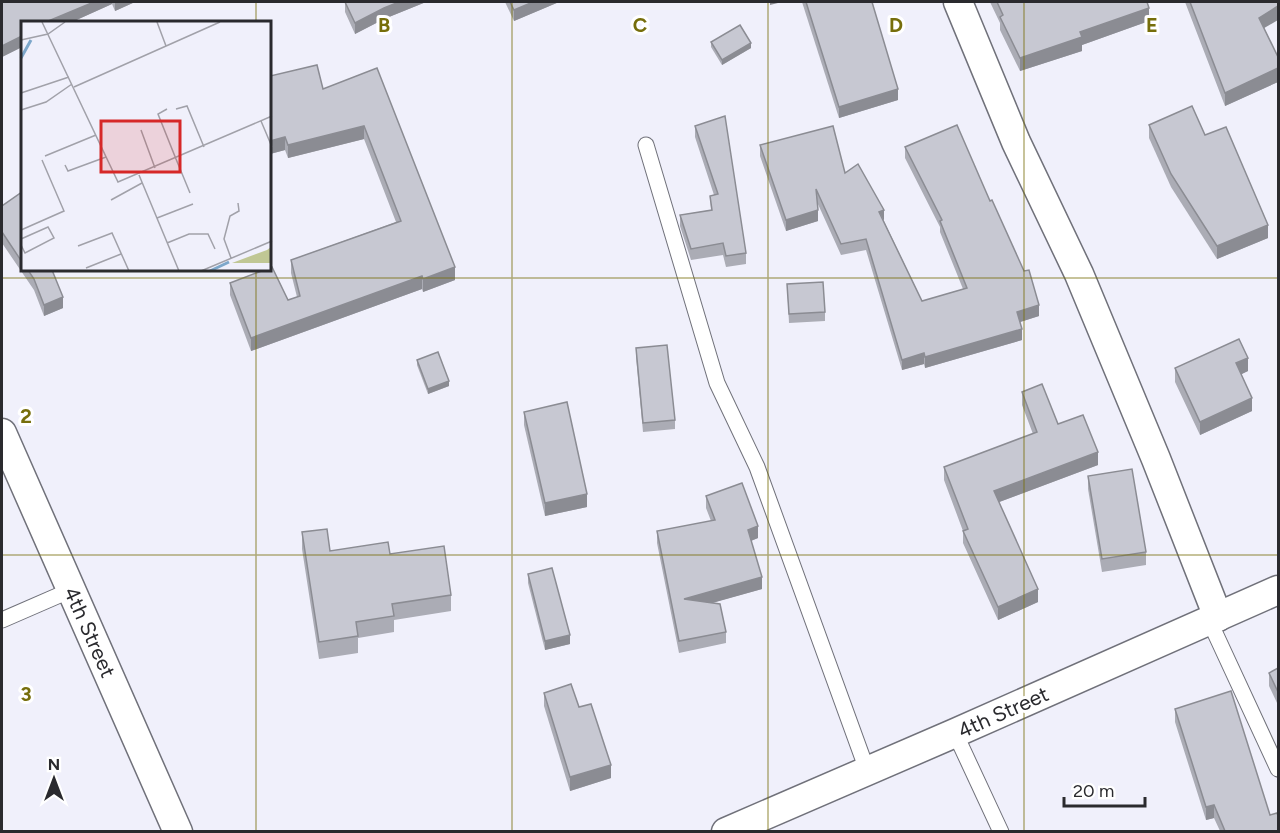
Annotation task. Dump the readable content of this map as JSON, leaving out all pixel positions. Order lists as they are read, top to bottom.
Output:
{
  "streets": {
    "street": ["4th Street"]
  },
  "scale_bar": "20 m",
  "north": "top",
  "grid": {
    "columns": [
      "B",
      "C",
      "D",
      "E"
    ],
    "rows": ["2", "3"]
  }
}
